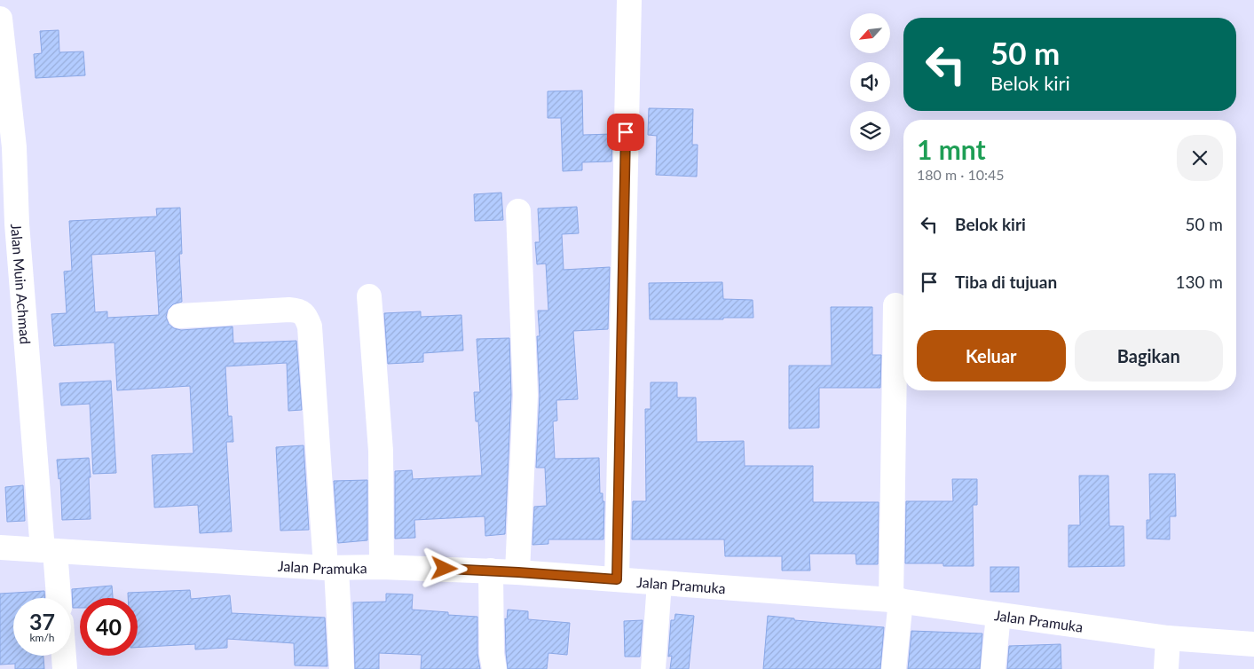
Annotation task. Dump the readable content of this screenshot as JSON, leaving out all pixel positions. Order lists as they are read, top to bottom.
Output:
{
  "streets": {
    "street": ["Jalan Muin Achmad", "Jalan Pramuka"]
  },
  "crossings": [
    ["Jalan Muin Achmad", "Jalan Pramuka"]
  ],
  "north": "bottom left",
  "page": {
    "turn": ["50 m", "Belok kiri"],
    "heading": ["1 mnt", "180 m · 10:45"],
    "list": [
      {
        "name": "Belok kiri",
        "value": "50 m"
      },
      {
        "name": "Tiba di tujuan",
        "value": "130 m"
      }
    ],
    "buttons": ["Keluar", "Bagikan"],
    "speed": "37 km/h",
    "limit": "40"
  }
}
